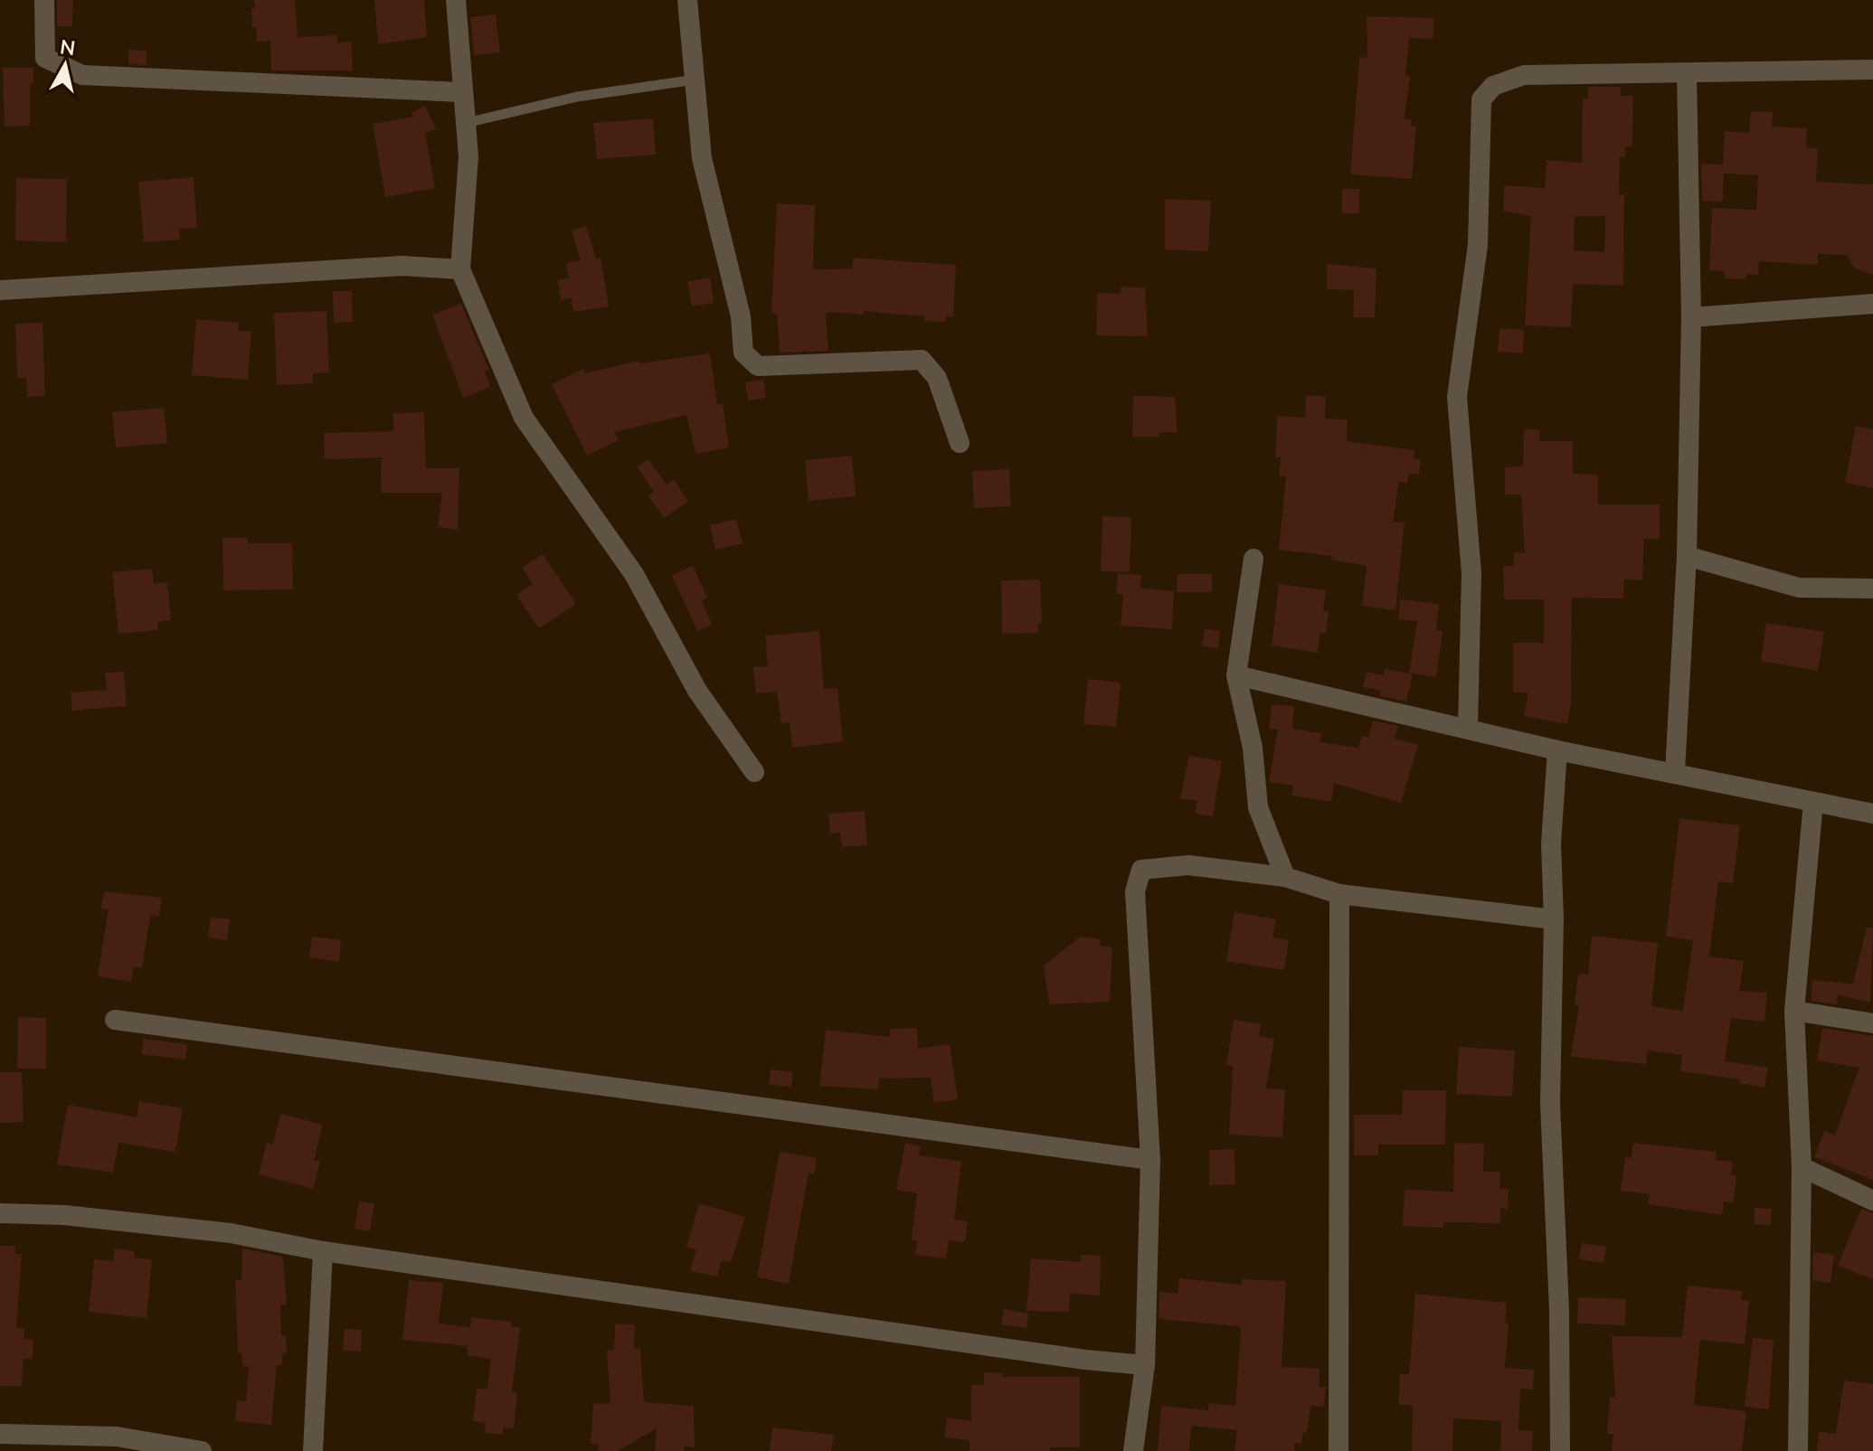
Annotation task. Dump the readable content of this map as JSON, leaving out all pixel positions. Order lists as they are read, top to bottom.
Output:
{
  "north": "top"
}
